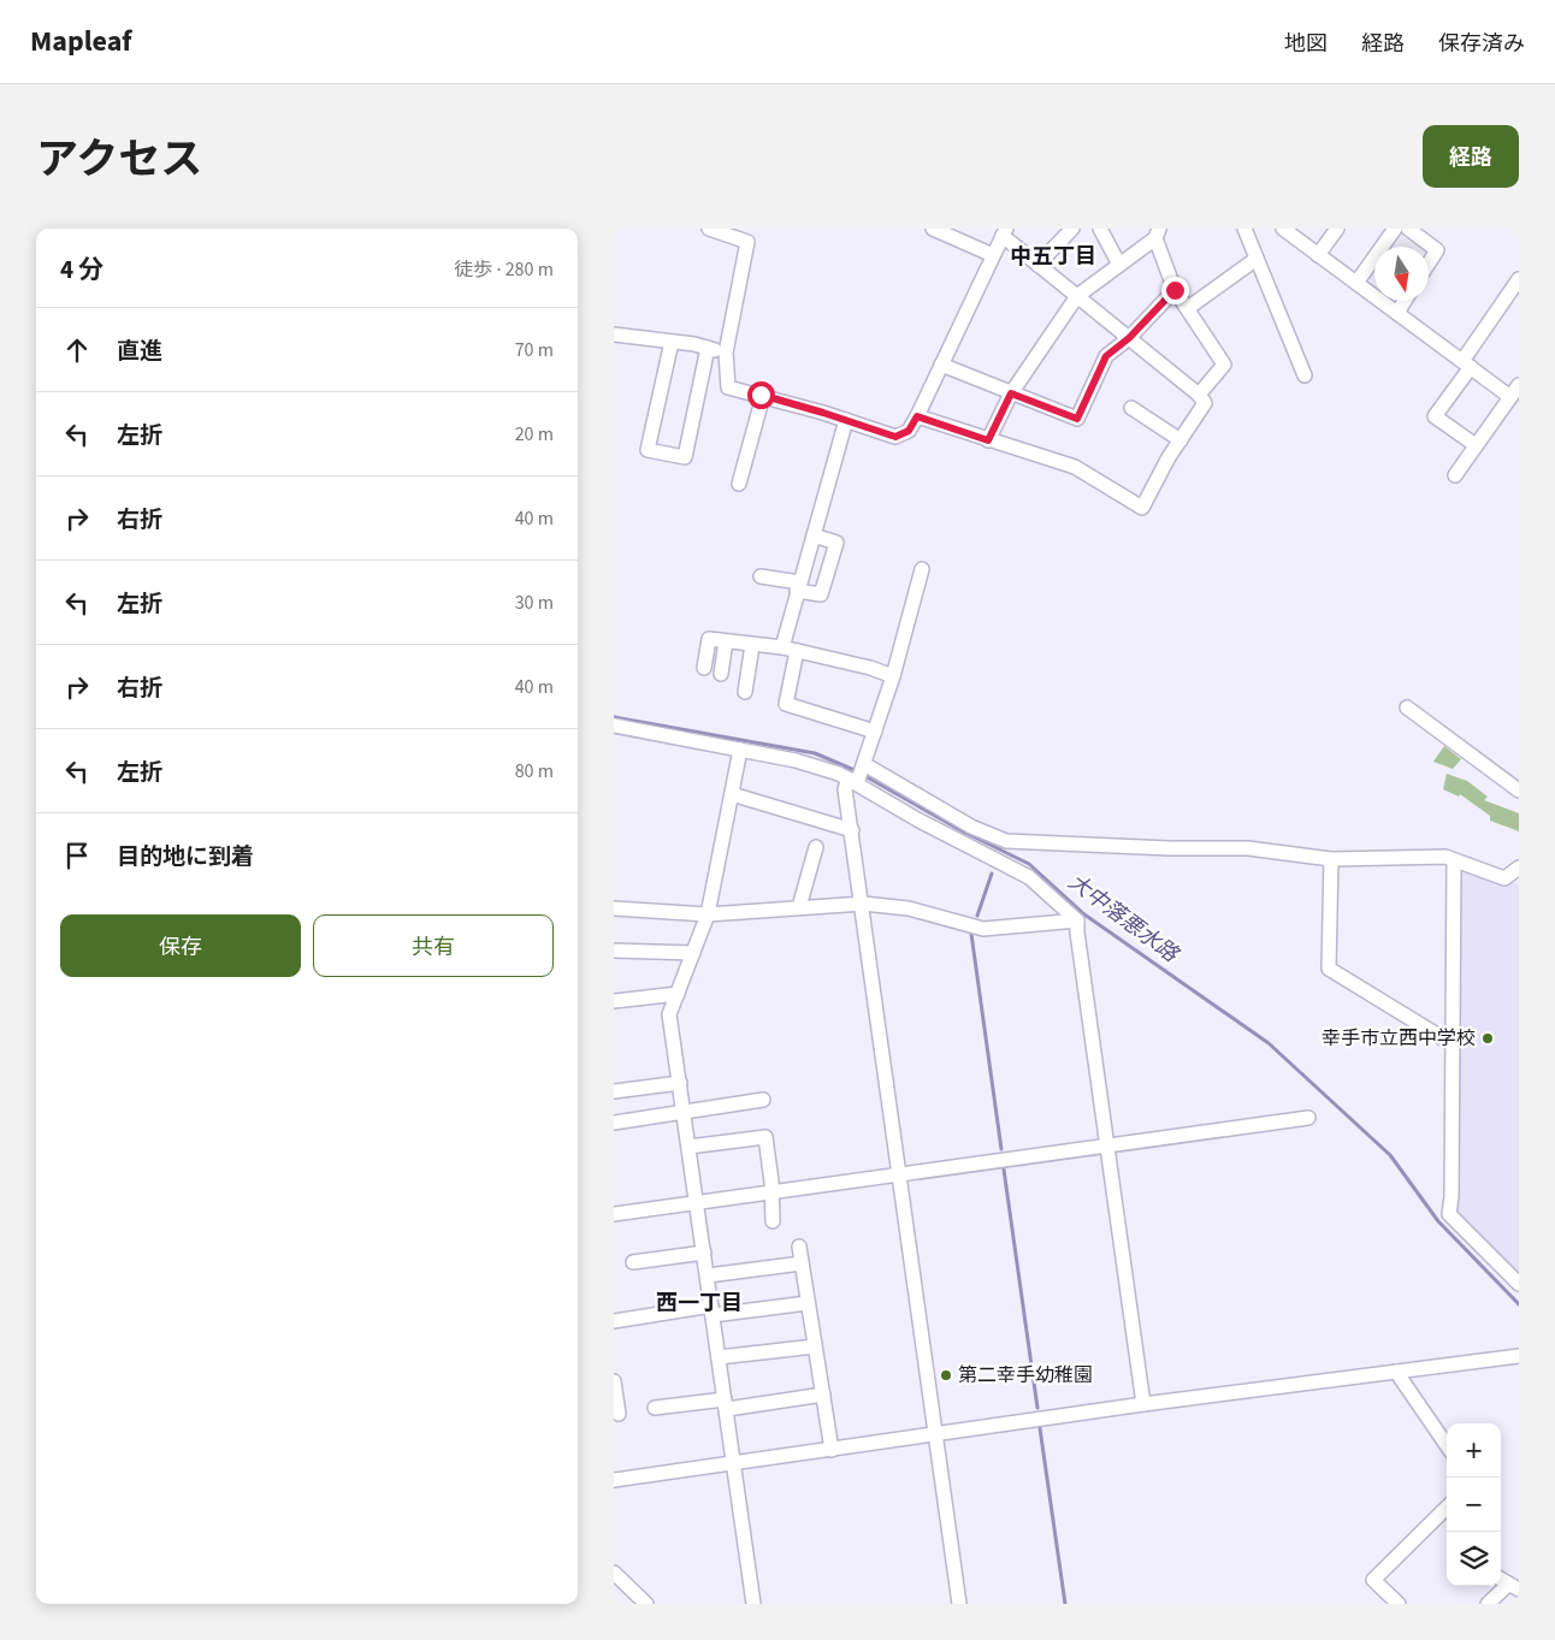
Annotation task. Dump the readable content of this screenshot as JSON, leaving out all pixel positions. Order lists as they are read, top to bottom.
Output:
{
  "districts": ["中五丁目", "西一丁目"],
  "water": ["大中落悪水路"],
  "places": ["幸手市立西中学校", "第二幸手幼稚園"],
  "north": "bottom",
  "page": {
    "header": "Mapleaf",
    "nav": ["地図", "経路", "保存済み"],
    "title": "アクセス",
    "buttons": [
      "経路",
      ["保存", "共有"]
    ],
    "heading": ["4 分", "徒歩 · 280 m"],
    "list": [
      ["直進", "70 m"],
      ["左折", "20 m"],
      ["右折", "40 m"],
      ["左折", "30 m"],
      ["右折", "40 m"],
      ["左折", "80 m"],
      "目的地に到着"
    ],
    "map_buttons": ["+", "−"]
  }
}
